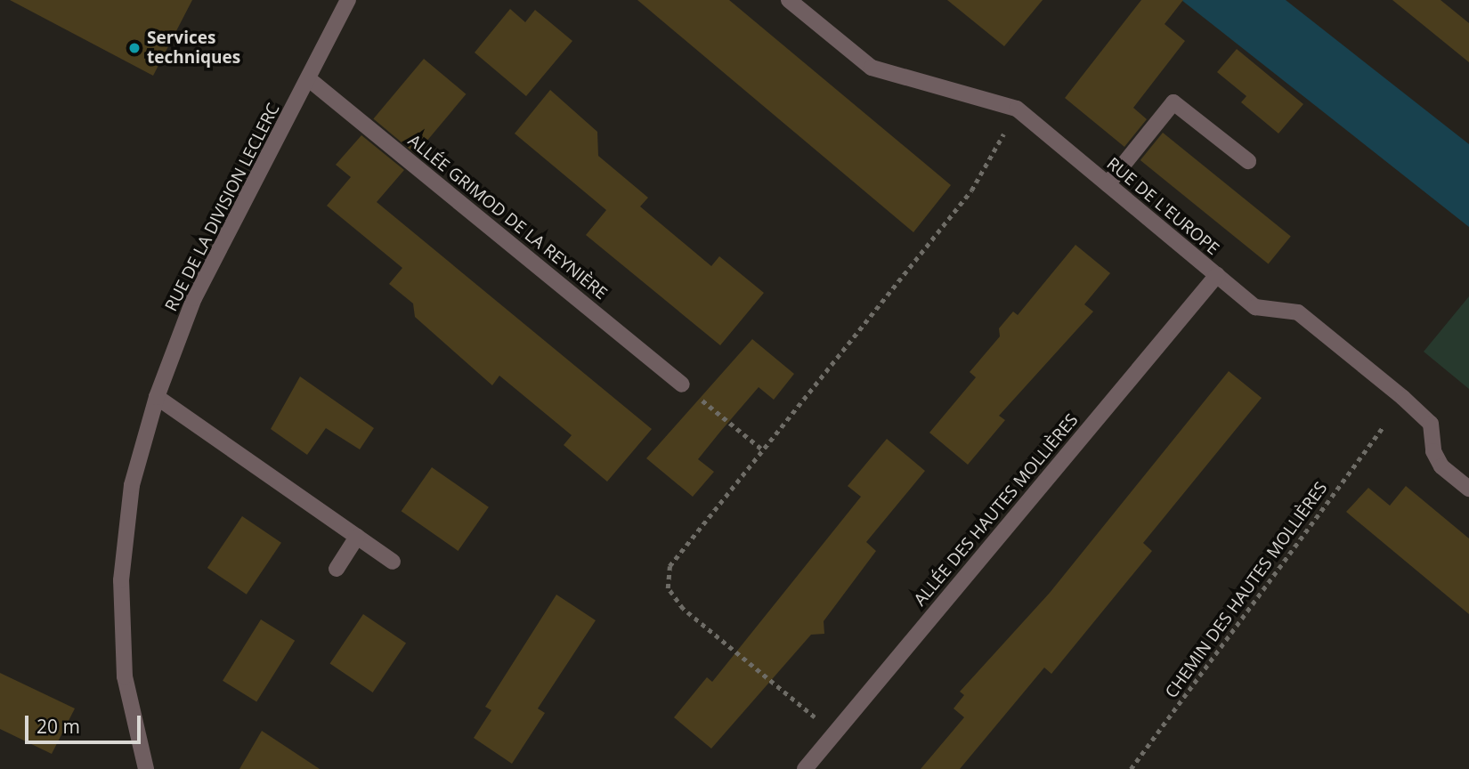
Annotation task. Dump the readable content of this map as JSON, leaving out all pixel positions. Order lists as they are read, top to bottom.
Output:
{
  "streets": {
    "street": [
      "RUE DE L'EUROPE",
      "RUE DE LA DIVISION LECLERC",
      "ALLÉE GRIMOD DE LA REYNIÈRE",
      "ALLÉE DES HAUTES MOLLIÈRES"
    ],
    "path": ["CHEMIN DES HAUTES MOLLIÈRES"]
  },
  "crossings": [
    ["RUE DE L'EUROPE", "ALLÉE DES HAUTES MOLLIÈRES"],
    ["RUE DE LA DIVISION LECLERC", "ALLÉE GRIMOD DE LA REYNIÈRE"]
  ],
  "places": ["Services techniques"],
  "scale_bar": "20 m"
}
